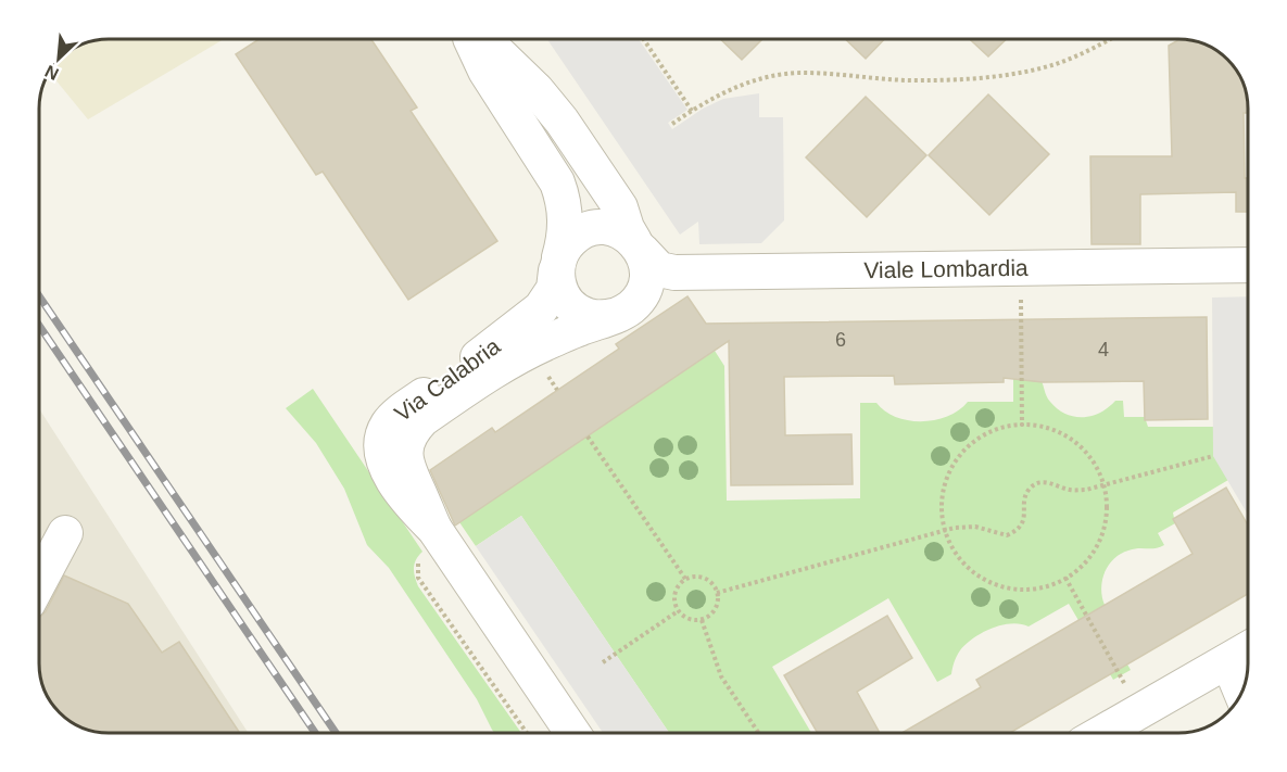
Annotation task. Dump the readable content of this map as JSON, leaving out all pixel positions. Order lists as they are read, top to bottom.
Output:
{
  "streets": {
    "street": ["Viale Lombardia", "Via Calabria"]
  },
  "crossings": [
    ["Viale Lombardia", "Via Calabria"]
  ],
  "house_numbers": ["6", "4"],
  "north": "bottom left"
}
